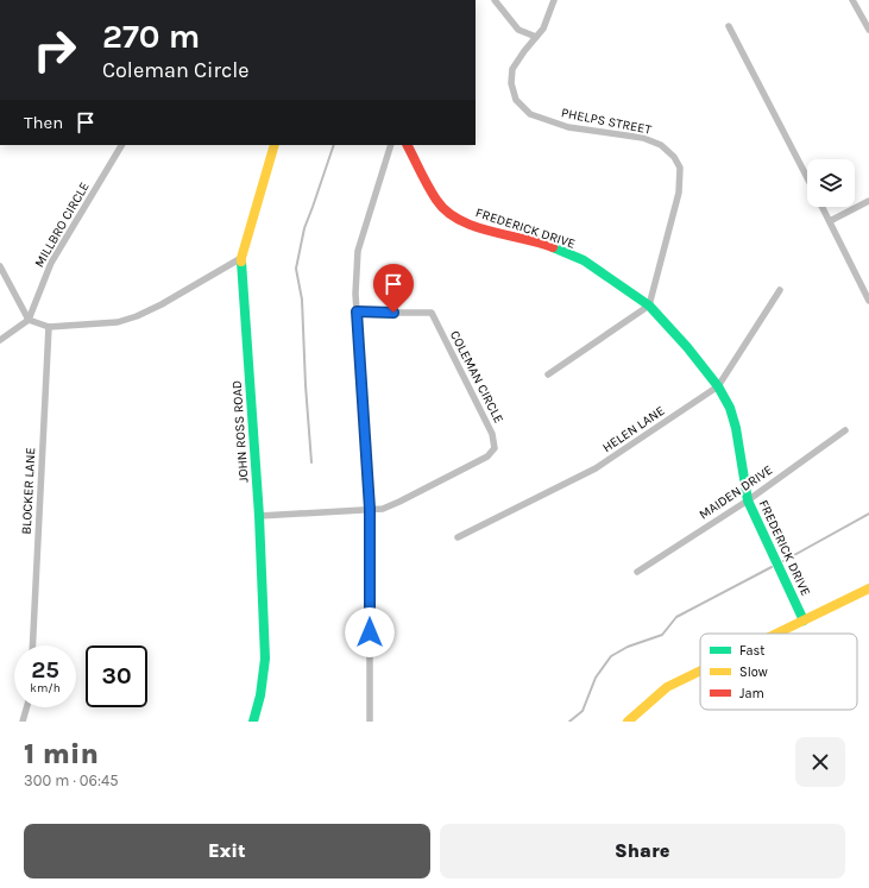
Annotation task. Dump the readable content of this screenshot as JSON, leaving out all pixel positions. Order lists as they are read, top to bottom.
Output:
{
  "streets": {
    "street": [
      "PHELPS STREET",
      "MILLBRO CIRCLE",
      "FREDERICK DRIVE",
      "COLEMAN CIRCLE",
      "HELEN LANE",
      "JOHN ROSS ROAD",
      "BLOCKER LANE",
      "MAIDEN DRIVE"
    ]
  },
  "crossings": [
    ["PHELPS STREET", "FREDERICK DRIVE"],
    ["FREDERICK DRIVE", "HELEN LANE"],
    ["FREDERICK DRIVE", "MAIDEN DRIVE"],
    ["COLEMAN CIRCLE", "JOHN ROSS ROAD"]
  ],
  "legend": ["Fast", "Slow", "Jam"],
  "page": {
    "turn": ["270 m", "Coleman Circle"],
    "then": "Then",
    "speed": "25 km/h",
    "limit": "30",
    "heading": ["1 min", "300 m · 06:45"],
    "buttons": ["Exit", "Share"]
  }
}
